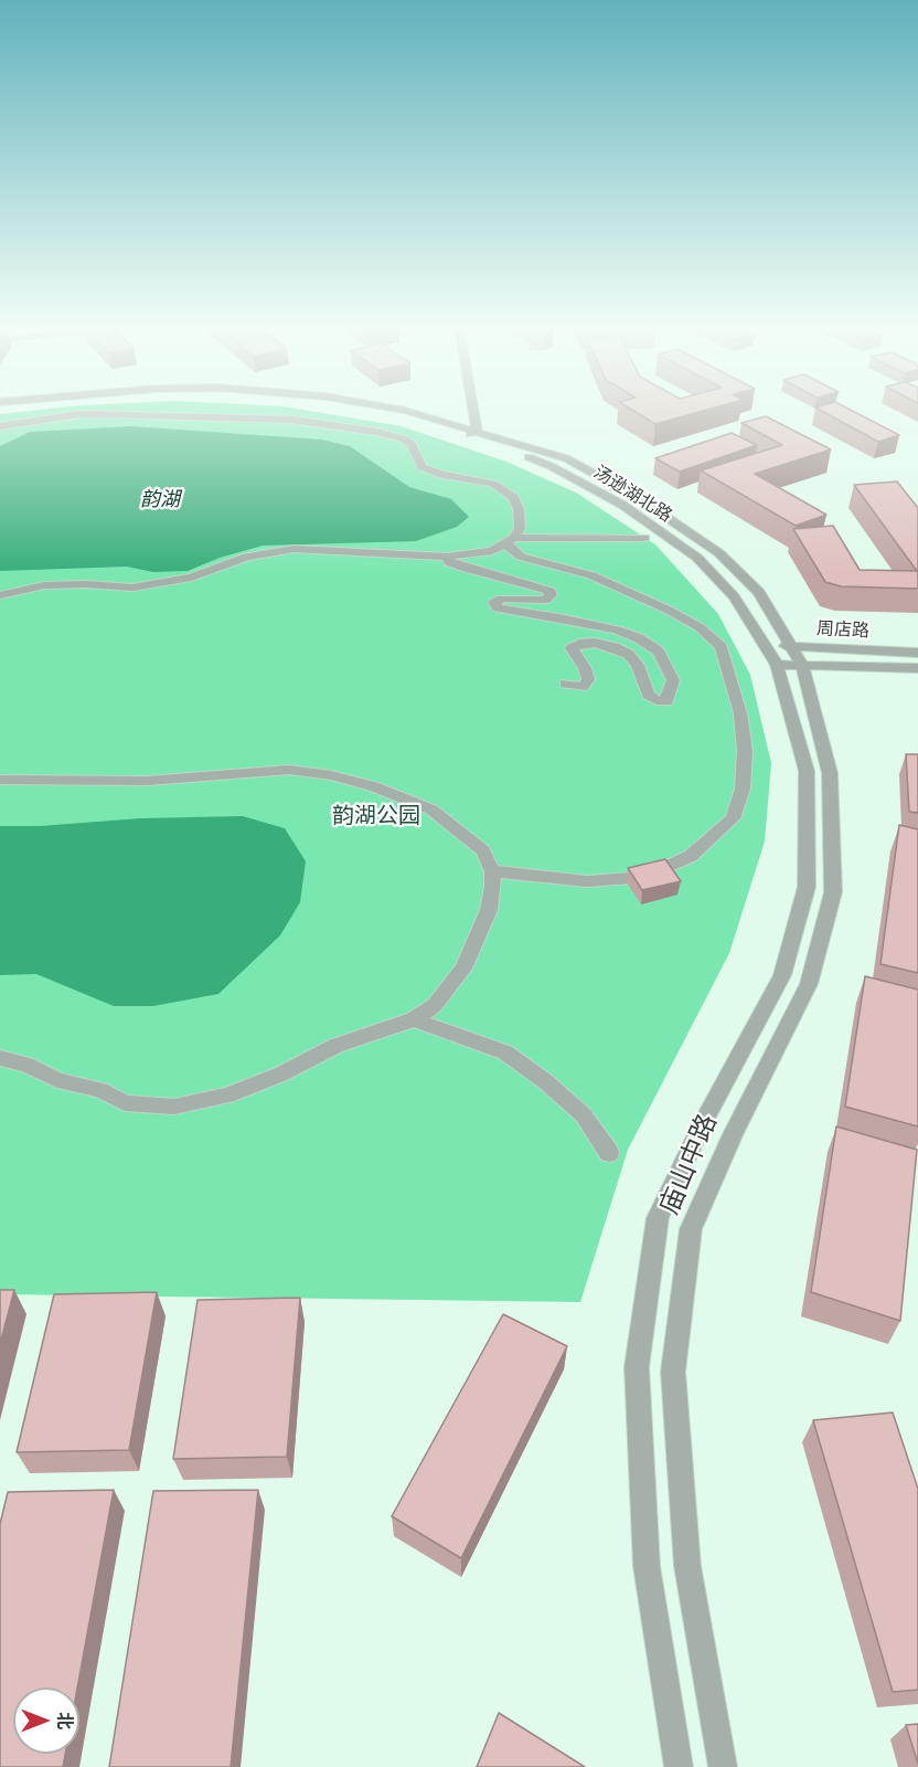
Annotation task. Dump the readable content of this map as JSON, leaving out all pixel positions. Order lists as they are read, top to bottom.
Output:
{
  "streets": {
    "street": ["汤逊湖北路", "周店路", "庙山中路"]
  },
  "crossings": [
    ["汤逊湖北路", "周店路"],
    ["汤逊湖北路", "庙山中路"],
    ["周店路", "庙山中路"]
  ],
  "water": ["韵湖"],
  "parks": ["韵湖公园"],
  "north": "right"
}
